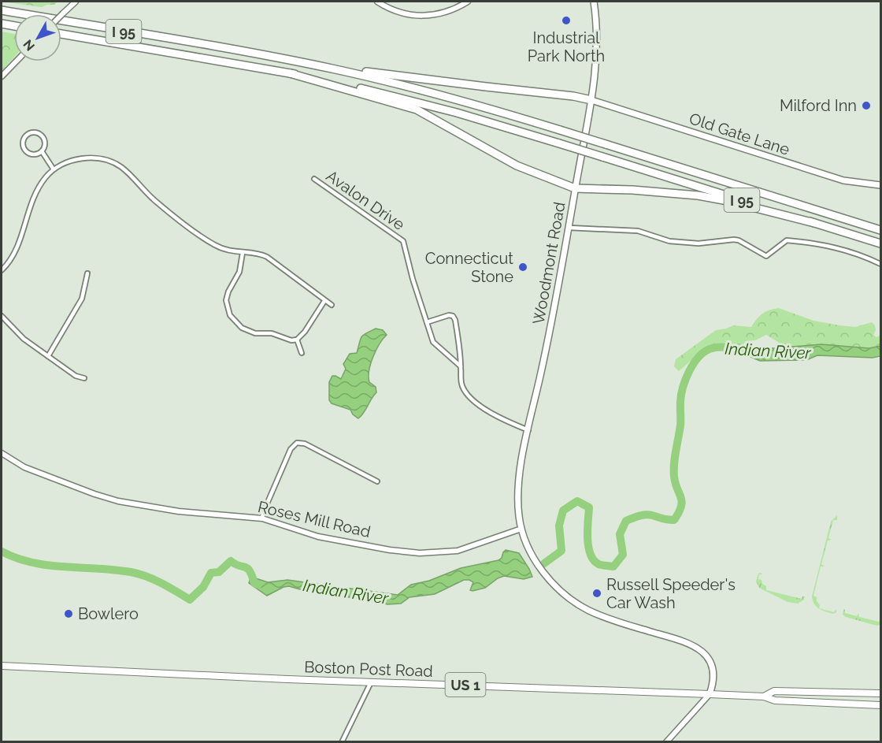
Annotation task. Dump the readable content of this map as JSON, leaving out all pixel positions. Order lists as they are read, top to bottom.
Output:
{
  "streets": {
    "highway": ["I 95"],
    "main road": [
      "Old Gate Lane",
      "Woodmont Road",
      "Boston Post Road",
      "US 1"
    ],
    "street": ["Avalon Drive", "Roses Mill Road"]
  },
  "crossings": [
    ["Old Gate Lane", "Woodmont Road"],
    ["Woodmont Road", "Roses Mill Road"]
  ],
  "water": ["Indian River"],
  "places": [
    "Industrial Park North",
    "Milford Inn",
    "Connecticut Stone",
    "Russell Speeder's Car Wash",
    "Bowlero"
  ],
  "north": "bottom left"
}
